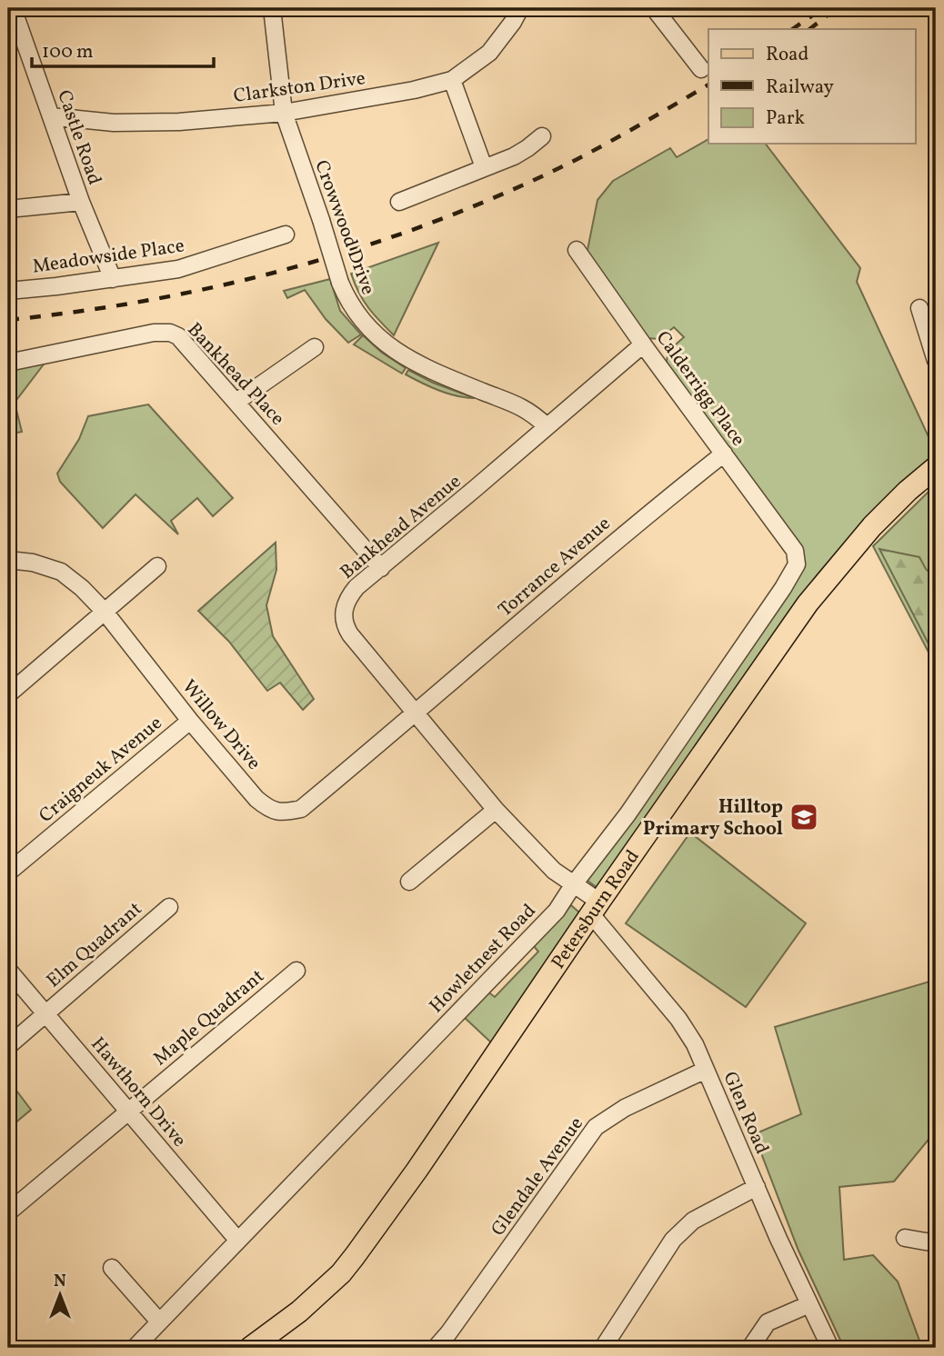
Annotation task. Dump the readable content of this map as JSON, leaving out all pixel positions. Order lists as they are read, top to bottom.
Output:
{
  "streets": {
    "main road": ["Petersburn Road"],
    "street": [
      "Clarkston Drive",
      "Castle Road",
      "Crowwood Drive",
      "Meadowside Place",
      "Bankhead Place",
      "Calderrigg Place",
      "Bankhead Avenue",
      "Torrance Avenue",
      "Willow Drive",
      "Craigneuk Avenue",
      "Elm Quadrant",
      "Howletnest Road",
      "Maple Quadrant",
      "Hawthorn Drive",
      "Glen Road",
      "Glendale Avenue"
    ]
  },
  "crossings": [
    ["Clarkston Drive", "Castle Road"],
    ["Clarkston Drive", "Crowwood Drive"],
    ["Castle Road", "Meadowside Place"],
    ["Crowwood Drive", "Bankhead Avenue"],
    ["Bankhead Place", "Bankhead Avenue"],
    ["Calderrigg Place", "Bankhead Avenue"],
    ["Calderrigg Place", "Torrance Avenue"],
    ["Calderrigg Place", "Howletnest Road"],
    ["Bankhead Avenue", "Torrance Avenue"],
    ["Bankhead Avenue", "Willow Drive"],
    ["Bankhead Avenue", "Petersburn Road"],
    ["Bankhead Avenue", "Howletnest Road"],
    ["Bankhead Avenue", "Glen Road"],
    ["Torrance Avenue", "Willow Drive"],
    ["Willow Drive", "Craigneuk Avenue"],
    ["Petersburn Road", "Glen Road"],
    ["Elm Quadrant", "Hawthorn Drive"],
    ["Howletnest Road", "Hawthorn Drive"],
    ["Maple Quadrant", "Hawthorn Drive"],
    ["Glen Road", "Glendale Avenue"]
  ],
  "places": {
    "school or university": ["Hilltop Primary School"]
  },
  "legend": ["Road", "Railway", "Park"],
  "scale_bar": "100 m",
  "north": "top"
}
